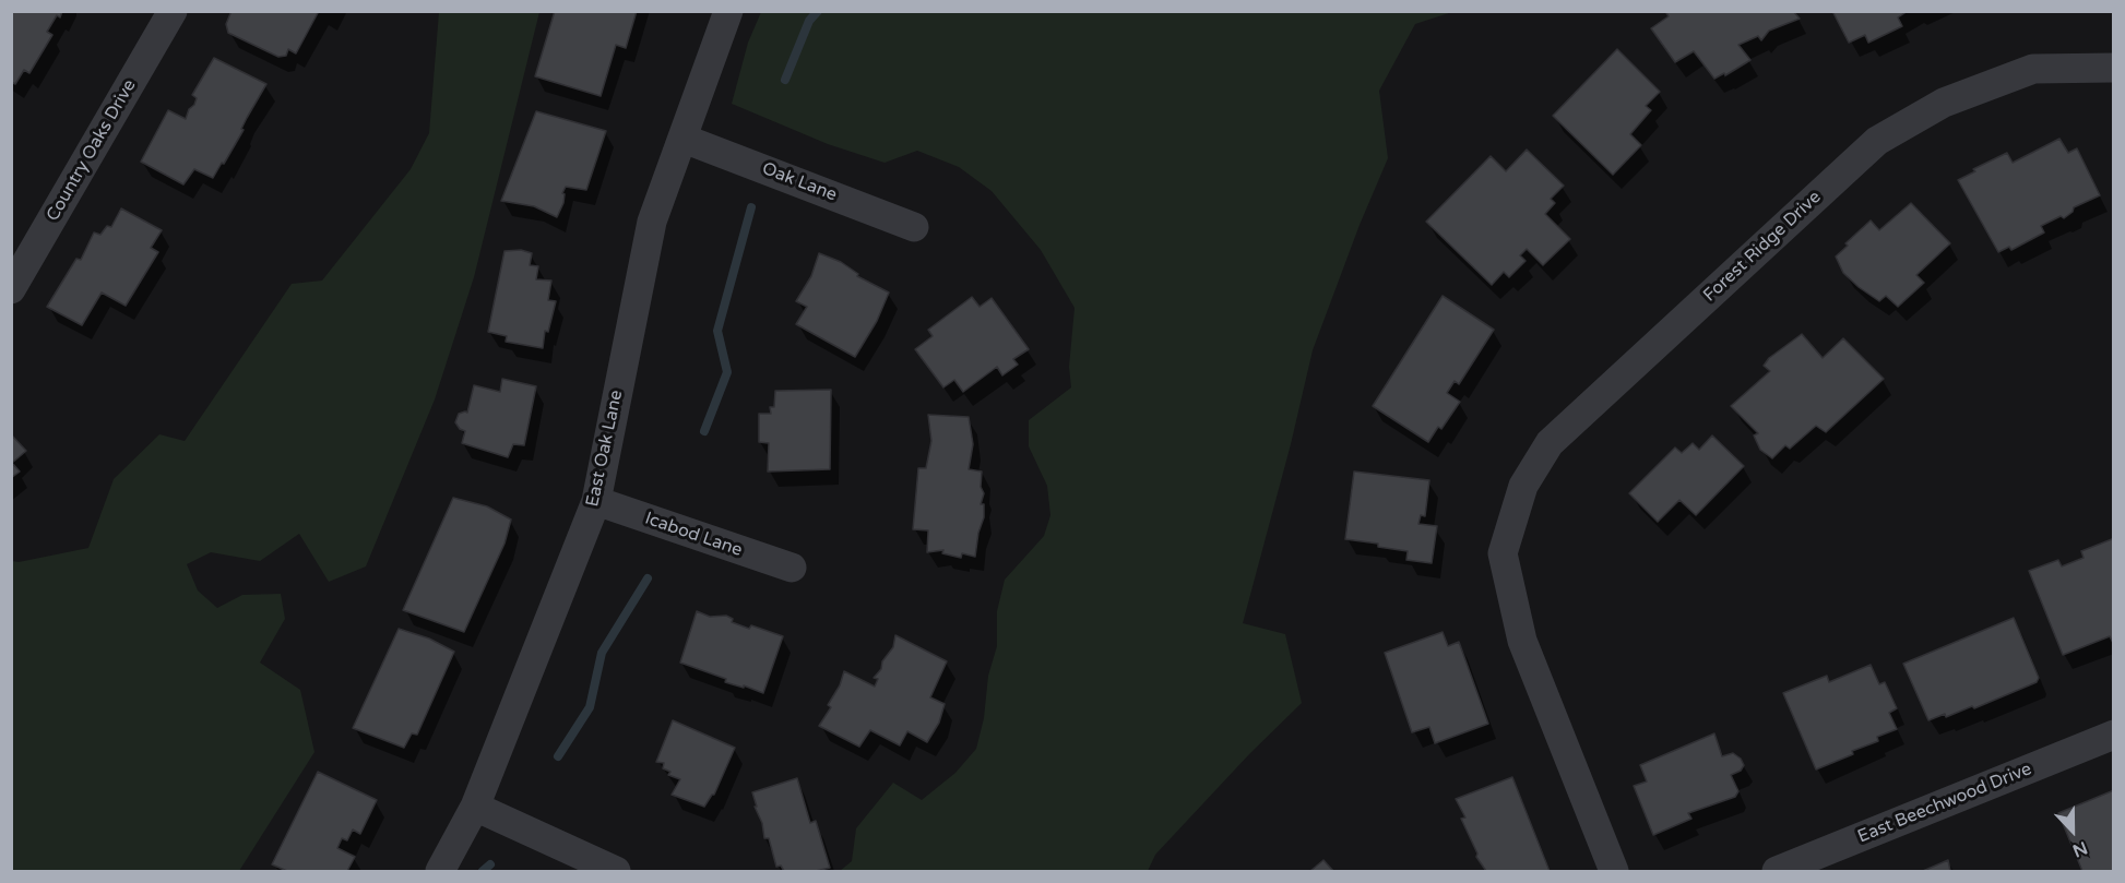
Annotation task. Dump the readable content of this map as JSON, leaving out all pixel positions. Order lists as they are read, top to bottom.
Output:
{
  "streets": {
    "street": [
      "Country Oaks Drive",
      "Oak Lane",
      "Forest Ridge Drive",
      "East Oak Lane",
      "Icabod Lane",
      "East Beechwood Drive"
    ]
  },
  "crossings": [
    ["Oak Lane", "East Oak Lane"],
    ["East Oak Lane", "Icabod Lane"]
  ],
  "north": "bottom"
}
